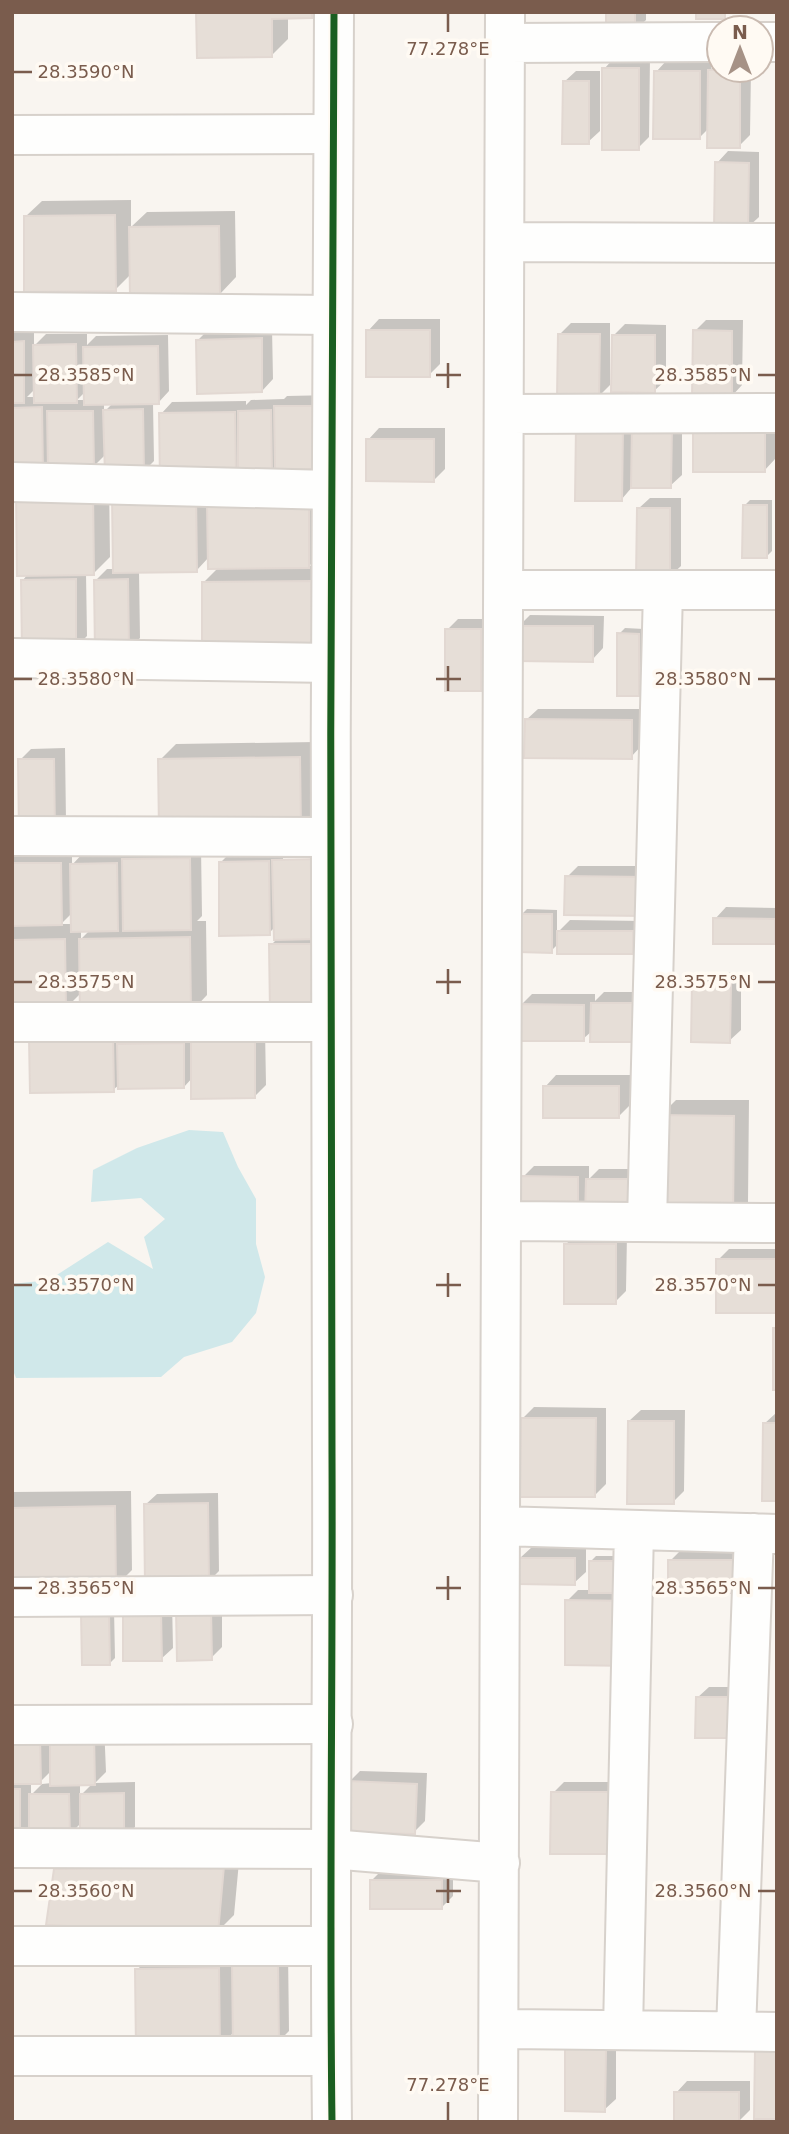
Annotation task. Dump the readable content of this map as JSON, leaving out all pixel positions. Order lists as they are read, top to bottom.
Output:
{
  "north": "top",
  "coordinates": [
    "77.278°E",
    "28.3590°N",
    "28.3585°N",
    "28.3580°N",
    "28.3575°N",
    "28.3570°N",
    "28.3565°N",
    "28.3560°N"
  ]
}
